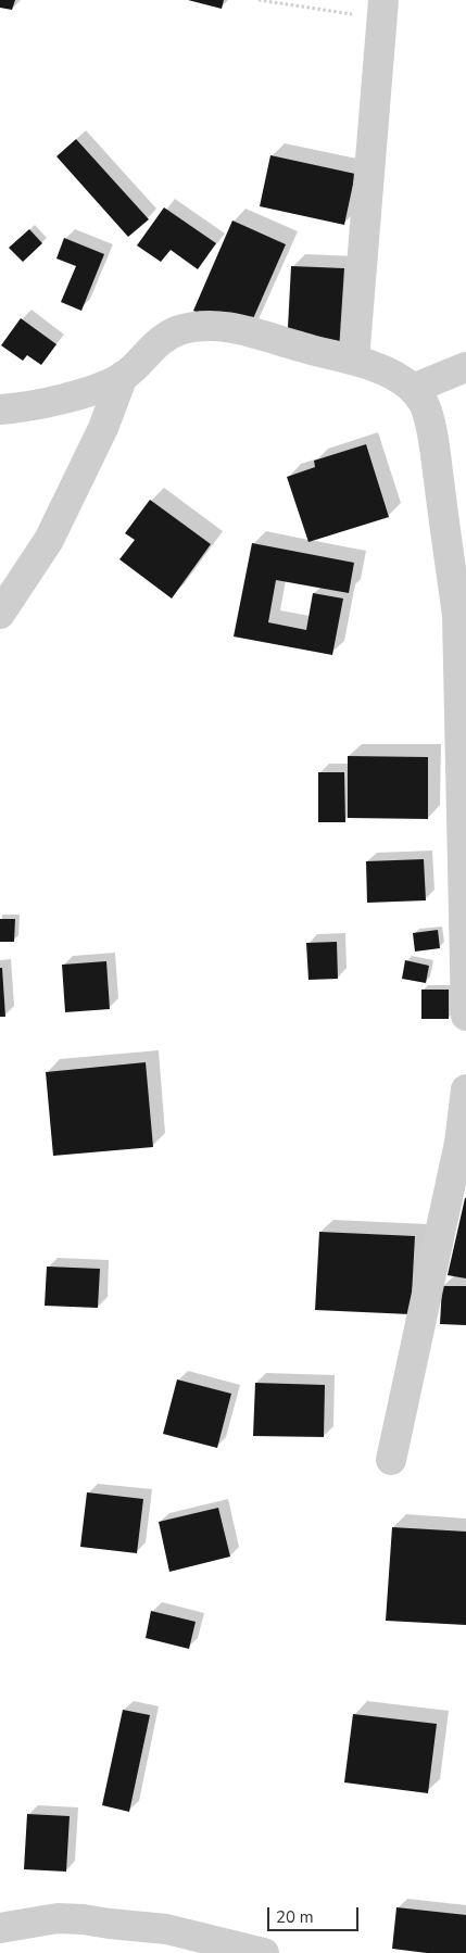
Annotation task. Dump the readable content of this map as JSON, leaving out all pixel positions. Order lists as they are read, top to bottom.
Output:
{
  "scale_bar": "20 m"
}
